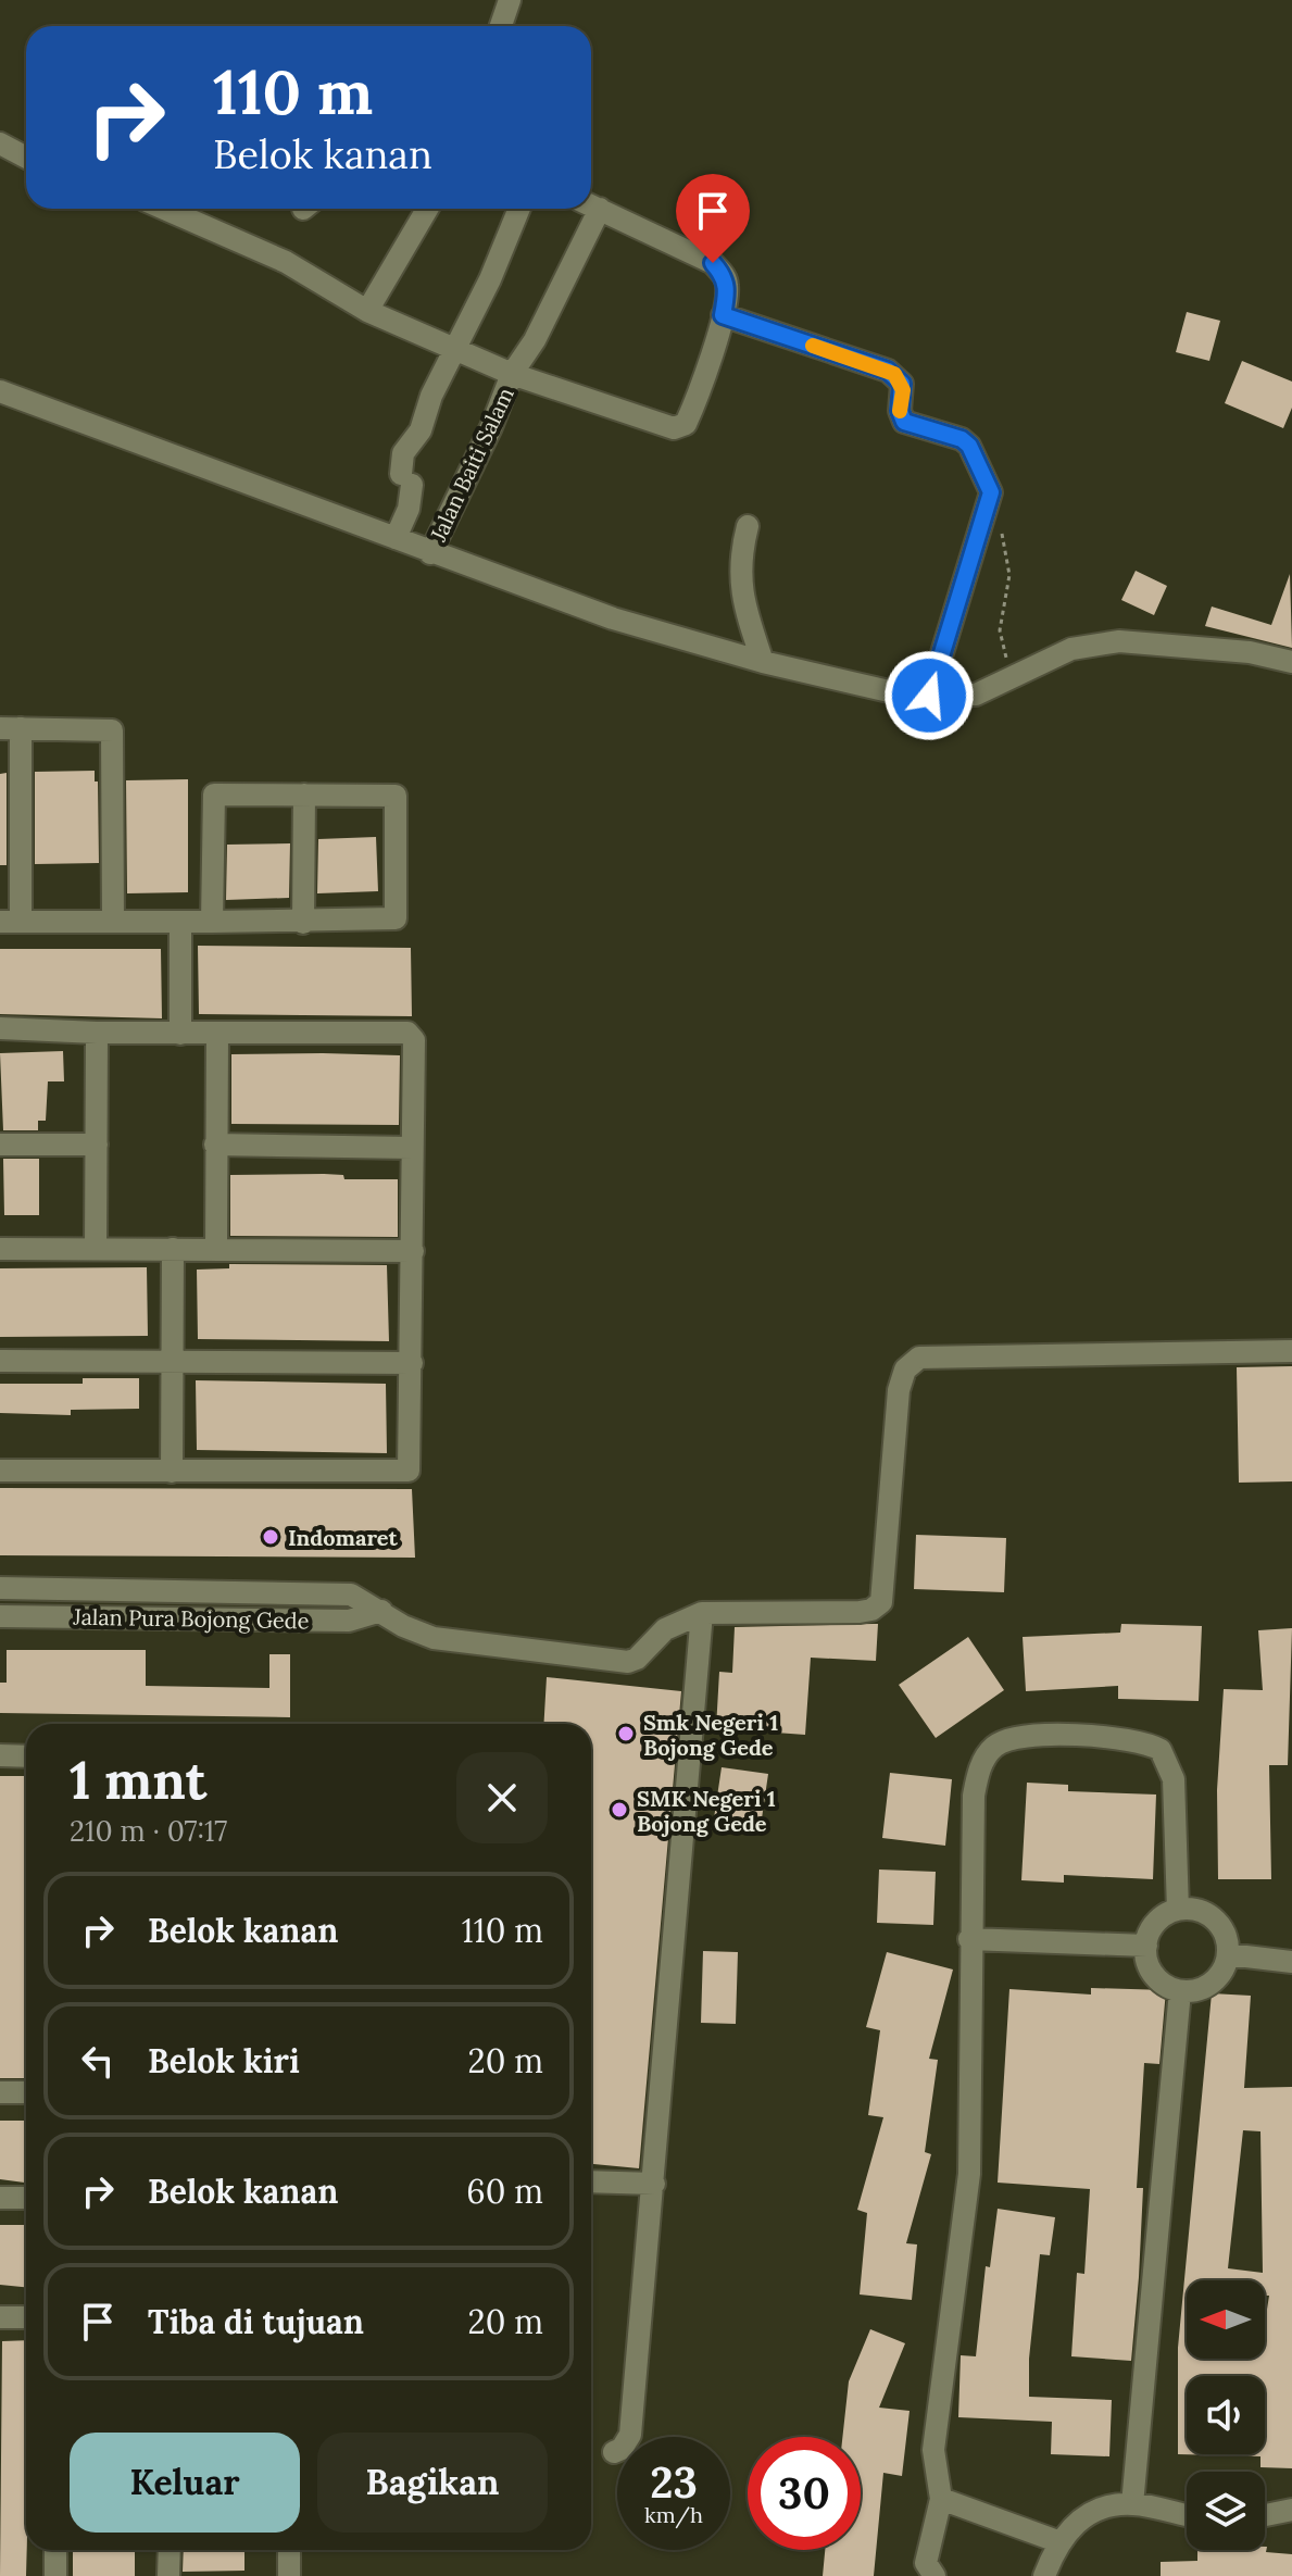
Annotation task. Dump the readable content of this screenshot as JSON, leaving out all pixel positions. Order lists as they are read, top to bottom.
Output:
{
  "streets": {
    "street": ["Jalan Baiti Salam", "Jalan Pura Bojong Gede"]
  },
  "places": ["Indomaret", "Smk Negeri 1 Bojong Gede", "SMK Negeri 1 Bojong Gede"],
  "north": "left",
  "page": {
    "turn": ["110 m", "Belok kanan"],
    "heading": ["1 mnt", "210 m · 07:17"],
    "list": [
      {
        "name": "Belok kanan",
        "value": "110 m"
      },
      {
        "name": "Belok kiri",
        "value": "20 m"
      },
      {
        "name": "Belok kanan",
        "value": "60 m"
      },
      {
        "name": "Tiba di tujuan",
        "value": "20 m"
      }
    ],
    "buttons": ["Keluar", "Bagikan"],
    "speed": "23 km/h",
    "limit": "30"
  }
}
